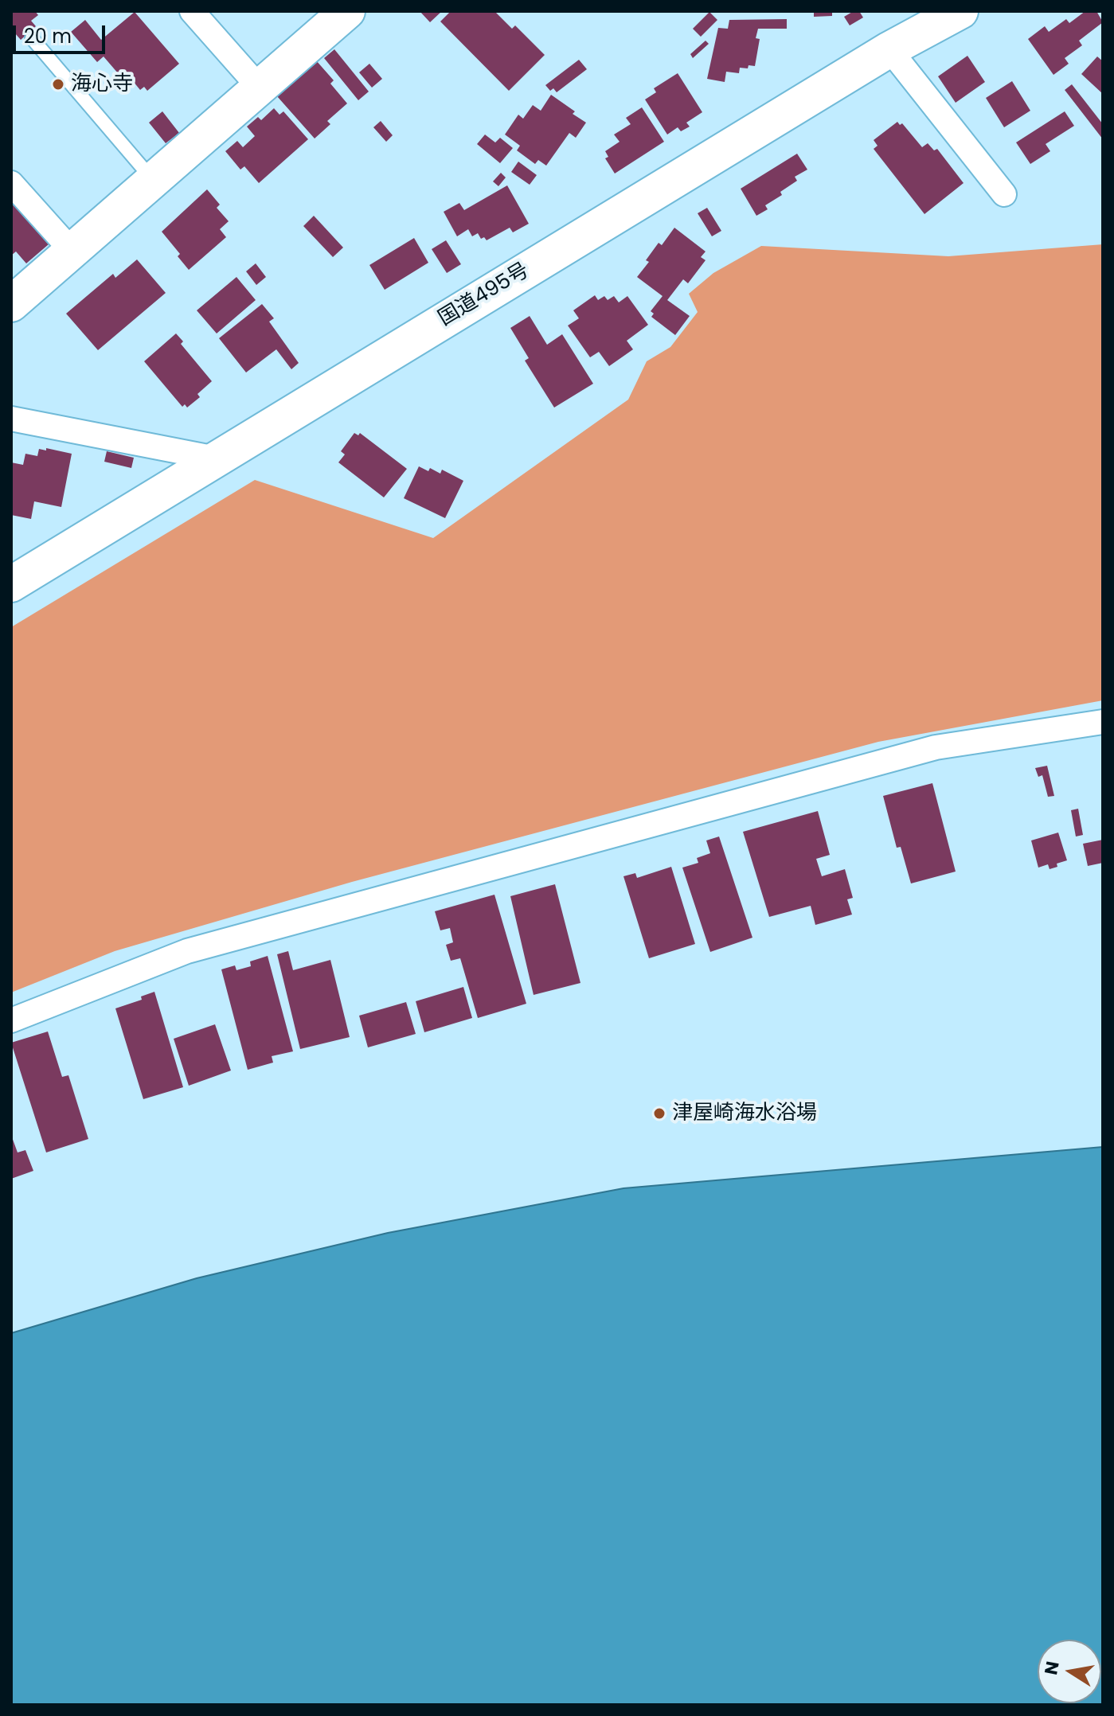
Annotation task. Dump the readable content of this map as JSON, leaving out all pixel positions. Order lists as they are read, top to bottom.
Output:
{
  "streets": {
    "main road": ["国道495号"]
  },
  "places": ["海心寺", "津屋崎海水浴場"],
  "scale_bar": "20 m",
  "north": "left"
}
